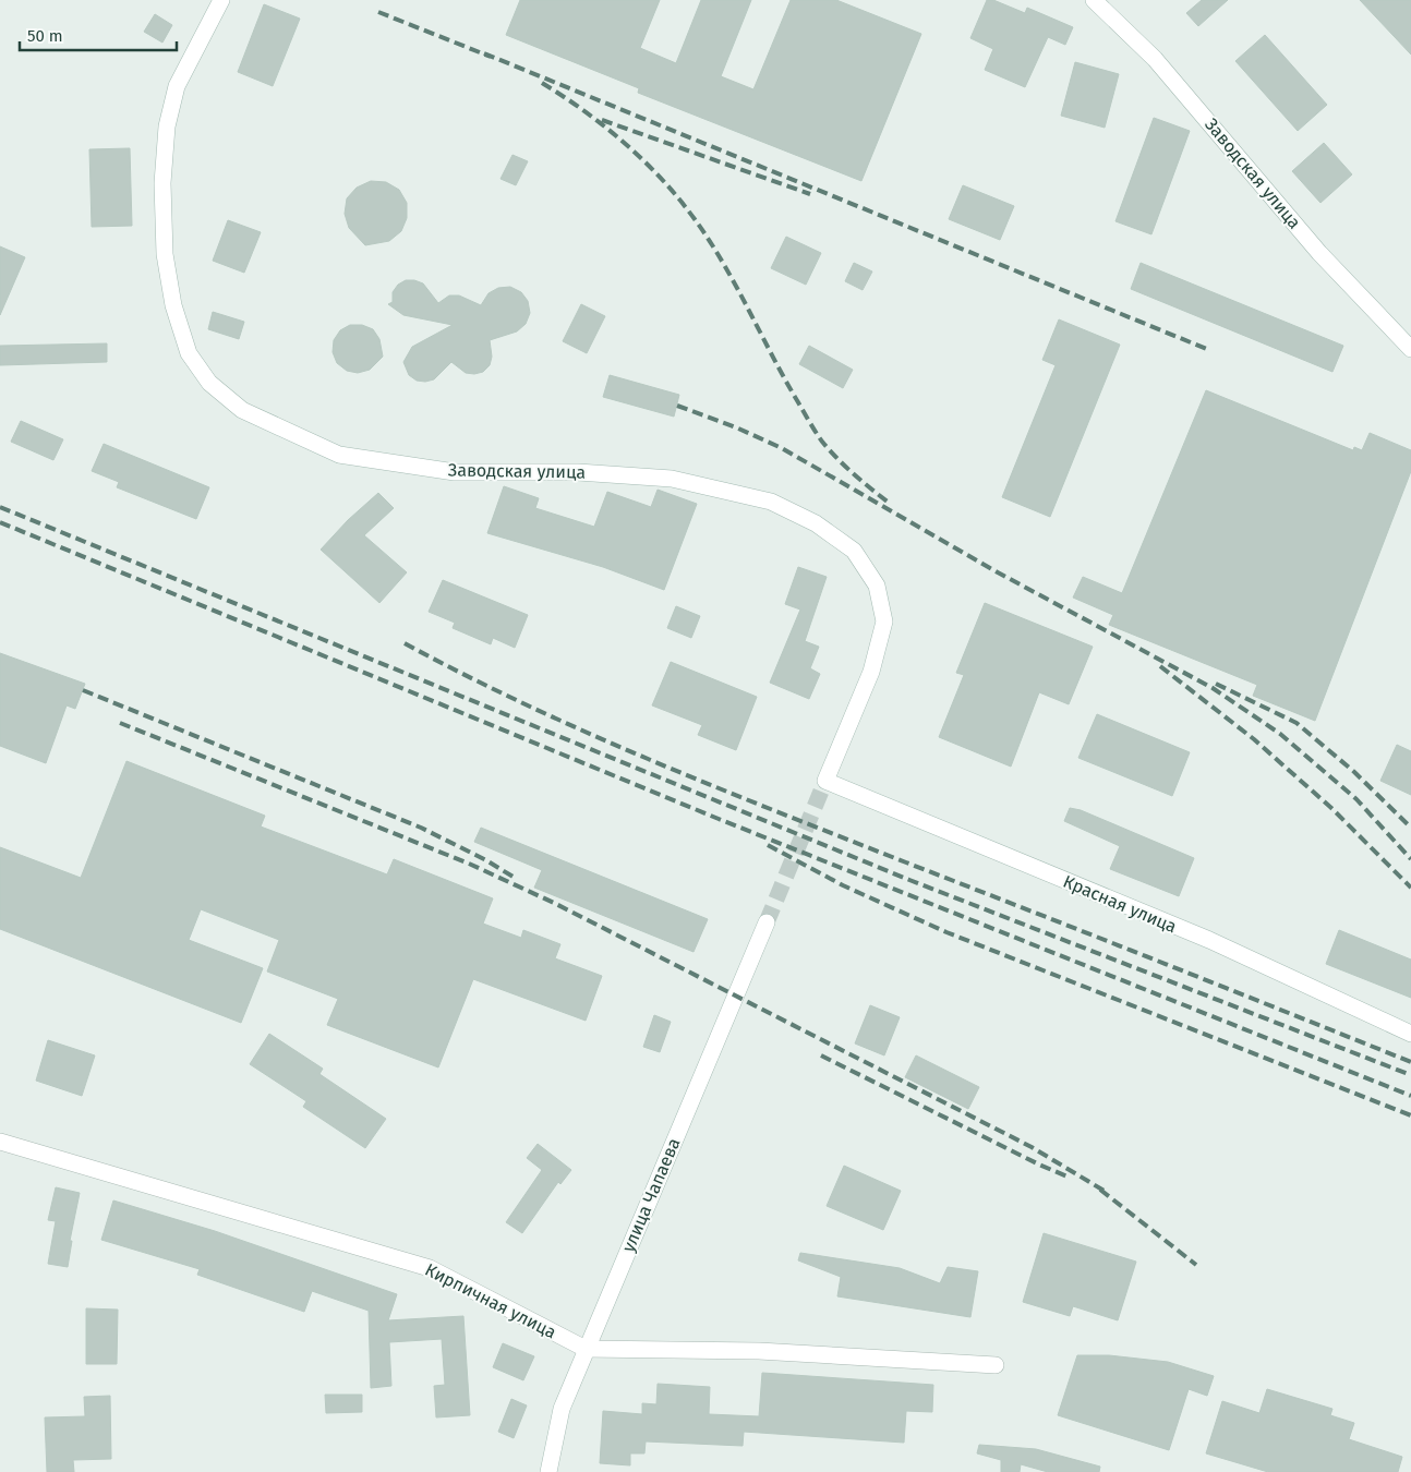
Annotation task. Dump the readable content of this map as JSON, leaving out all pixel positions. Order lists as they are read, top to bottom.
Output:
{
  "streets": {
    "main road": [
      "Заводская улица",
      "Красная улица",
      "улица Чапаева",
      "Кирпичная улица"
    ]
  },
  "crossings": [
    ["Заводская улица", "Красная улица"],
    ["улица Чапаева", "Кирпичная улица"]
  ],
  "scale_bar": "50 m"
}
